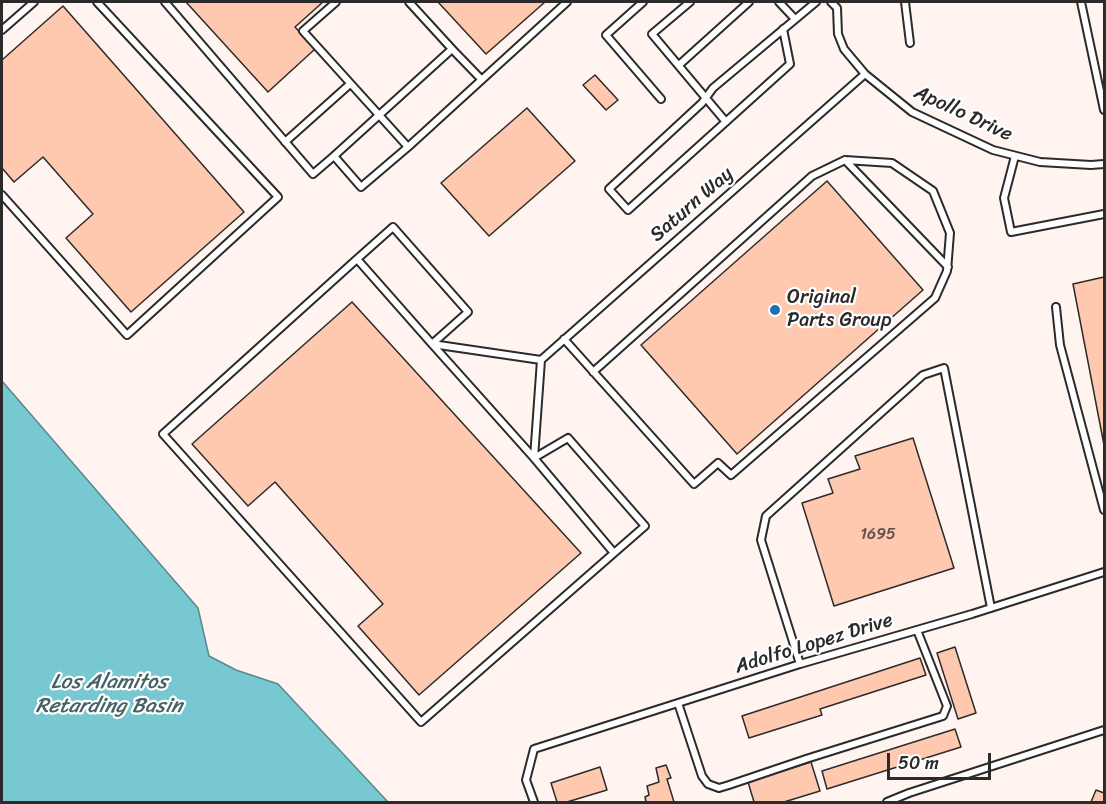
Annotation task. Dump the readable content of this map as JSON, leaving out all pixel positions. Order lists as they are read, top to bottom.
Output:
{
  "streets": {
    "lane": ["Apollo Drive", "Saturn Way", "Adolfo Lopez Drive"]
  },
  "crossings": [
    ["Apollo Drive", "Saturn Way"]
  ],
  "water": ["Los Alamitos Retarding Basin"],
  "places": ["Original Parts Group"],
  "house_numbers": ["1695"],
  "scale_bar": "50 m"
}
